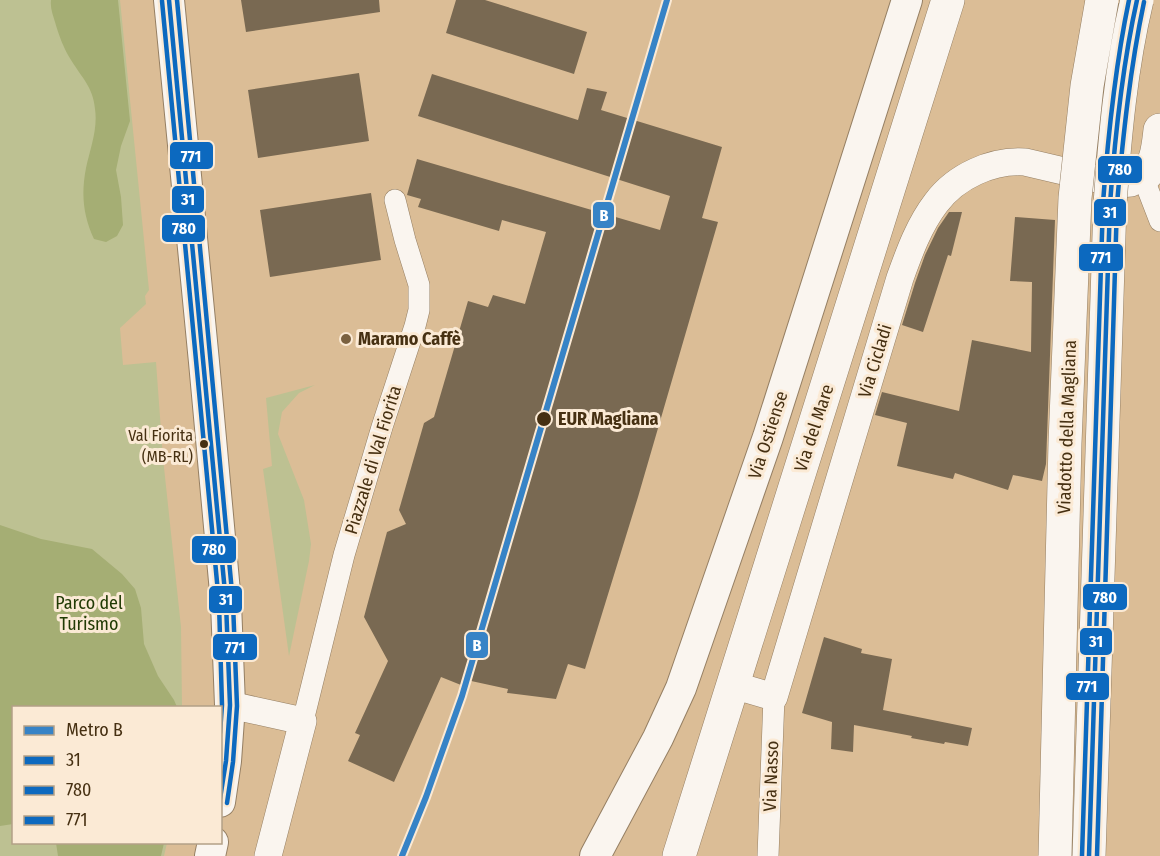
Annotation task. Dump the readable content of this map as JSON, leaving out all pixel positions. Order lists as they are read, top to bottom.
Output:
{
  "streets": {
    "main road": ["Viadotto della Magliana", "Via del Mare", "Via Ostiense"],
    "street": ["Via Cicladi", "Piazzale di Val Fiorita", "Via Nasso"]
  },
  "crossings": [
    ["Via Cicladi", "Via Nasso"]
  ],
  "parks": ["Parco del Turismo"],
  "places": ["Maramo Caffè", "EUR Magliana", "Val Fiorita (MB-RL)"],
  "lines": [
    "metro line B",
    "transit line 31",
    "transit line 771",
    "transit line 780"
  ],
  "legend": [
    "Metro B",
    "31",
    "780",
    "771"
  ]
}
